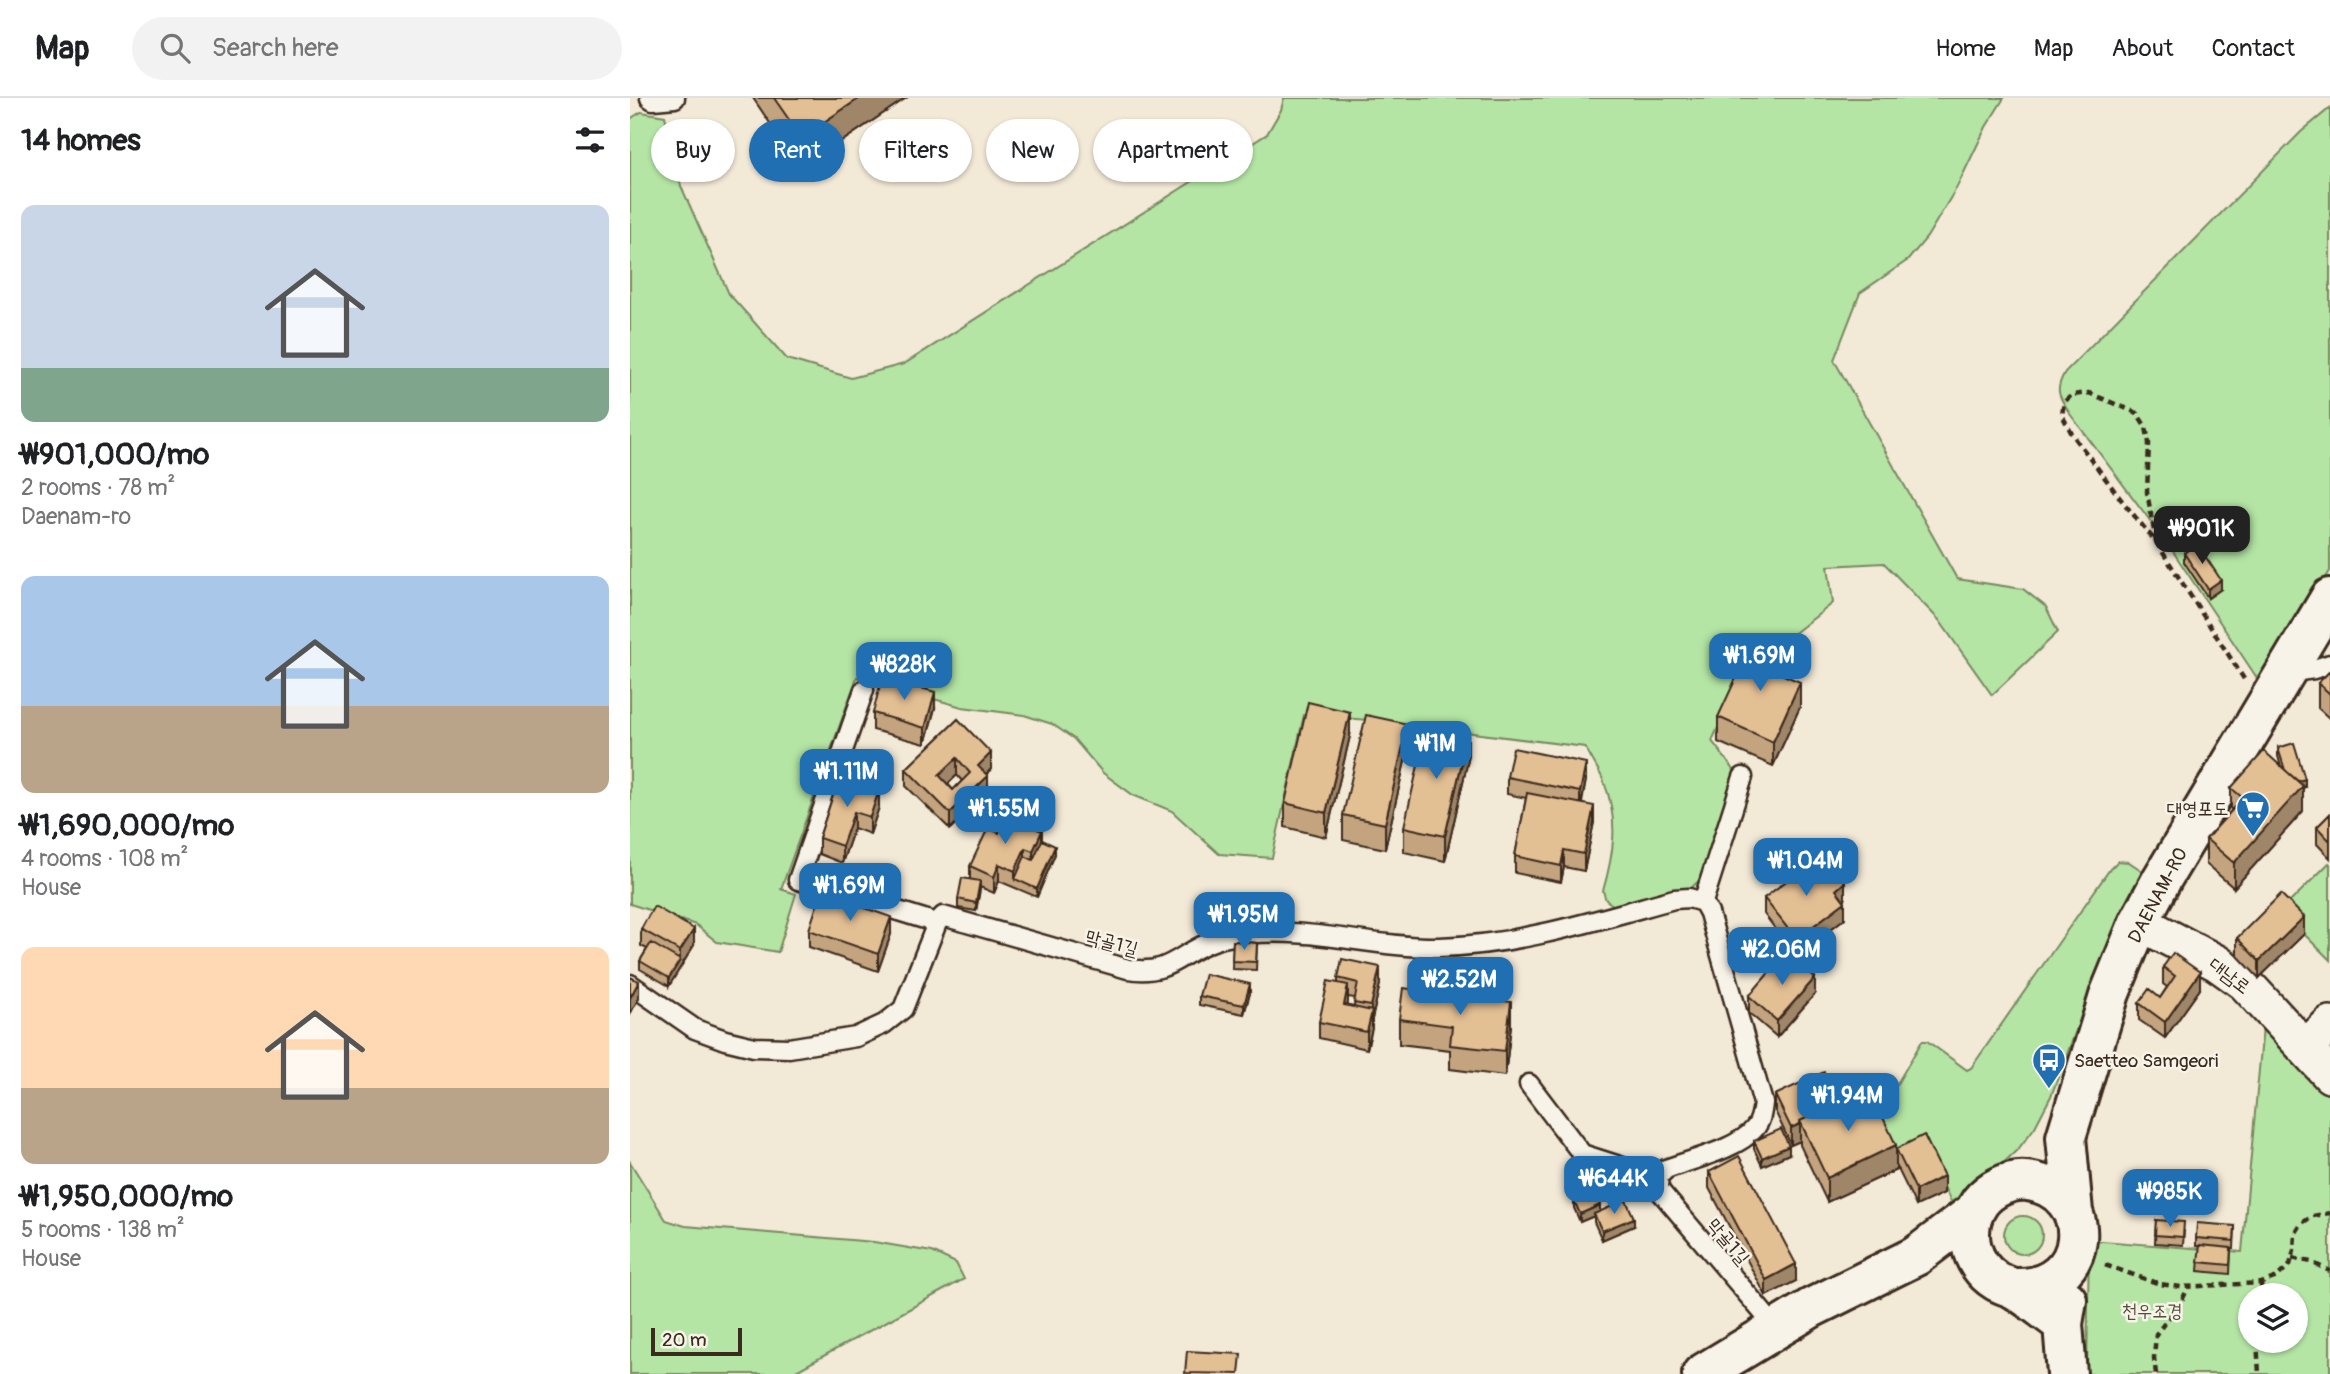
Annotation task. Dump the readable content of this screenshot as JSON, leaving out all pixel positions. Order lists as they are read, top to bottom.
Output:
{
  "streets": {
    "street": ["DAENAM-RO", "대남로"],
    "lane": ["막골1길"]
  },
  "crossings": [
    ["DAENAM-RO", "대남로"]
  ],
  "parks": ["천우조경"],
  "places": {
    "supermarket": ["대영포도"],
    "bus stop": ["Saetteo Samgeori"]
  },
  "scale_bar": "20 m",
  "page": {
    "header": "Map",
    "search": "Search here",
    "nav": [
      "Home",
      "Map",
      "About",
      "Contact"
    ],
    "heading": "14 homes",
    "chip": [
      "Buy",
      "Rent",
      "Filters",
      "New",
      "Apartment"
    ],
    "list": [
      {
        "name": "₩901,000/mo",
        "note": "2 rooms · 78 m² · Daenam-ro"
      },
      {
        "name": "₩1,690,000/mo",
        "note": "4 rooms · 108 m² · House"
      },
      {
        "name": "₩1,950,000/mo",
        "note": "5 rooms · 138 m² · House"
      }
    ],
    "price": [
      "₩901K",
      "₩1.69M",
      "₩828K",
      "₩1M",
      "₩1.11M",
      "₩1.55M",
      "₩1.04M",
      "₩1.69M",
      "₩1.95M",
      "₩2.06M",
      "₩2.52M",
      "₩1.94M",
      "₩644K",
      "₩985K"
    ],
    "scale": "20 m"
  }
}
